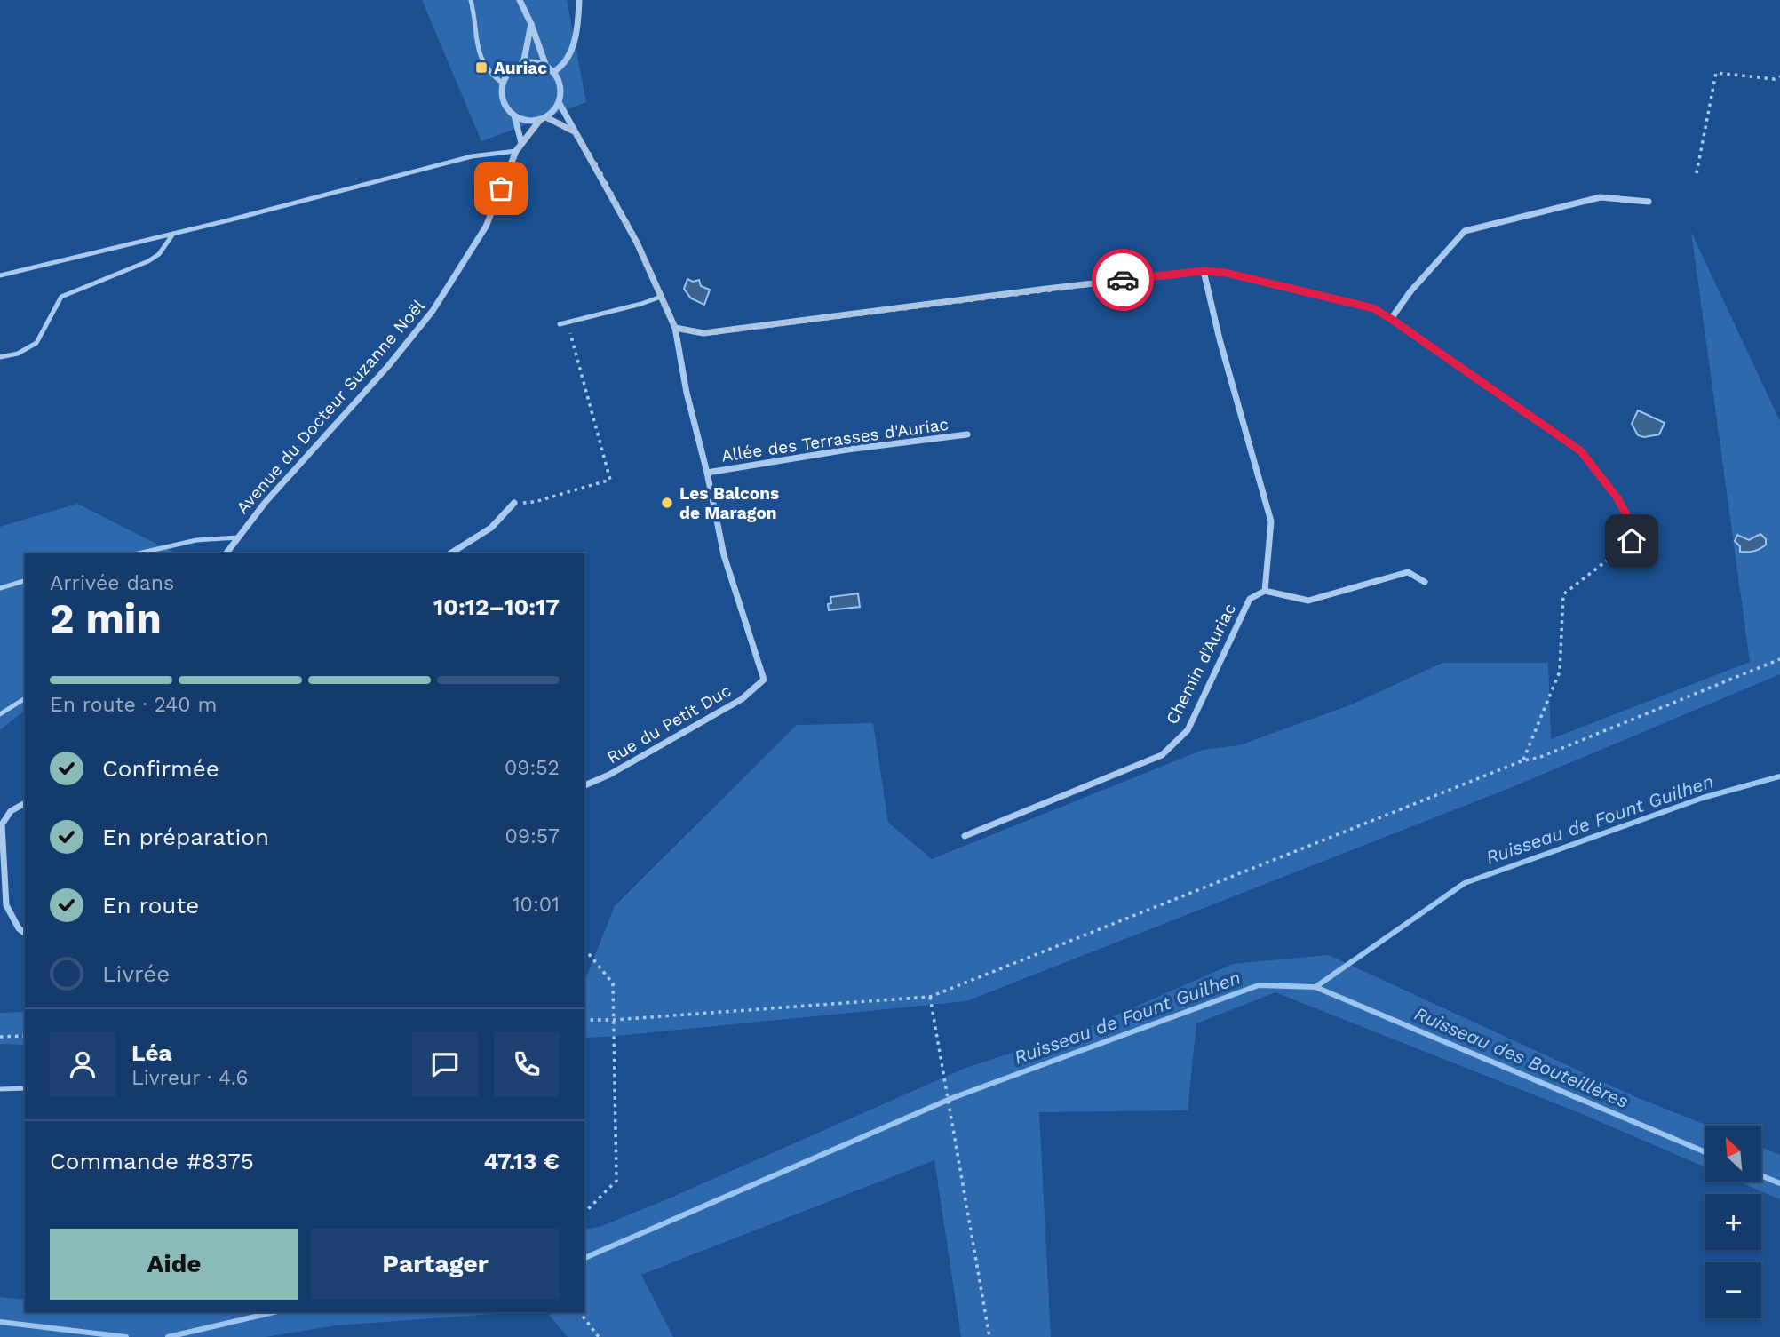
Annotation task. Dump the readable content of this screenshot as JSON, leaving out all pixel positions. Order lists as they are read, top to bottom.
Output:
{
  "streets": {
    "street": [
      "Avenue du Docteur Suzanne Noël",
      "Allée des Terrasses d'Auriac",
      "Chemin d'Auriac",
      "Rue du Petit Duc"
    ]
  },
  "crossings": [
    ["Allée des Terrasses d'Auriac", "Rue du Petit Duc"]
  ],
  "water": ["Ruisseau de Fount Guilhen", "Ruisseau des Bouteillères"],
  "places": {
    "transit": ["Auriac"],
    "other": ["Les Balcons de Maragon"]
  },
  "north": "top left",
  "page": {
    "heading": ["2 min", "Arrivée dans", "10:12–10:17"],
    "panel": [
      "Léa",
      "Livreur · 4.6",
      "Commande #8375",
      "47.13 €"
    ],
    "bar": "En route · 240 m",
    "list": [
      ["Confirmée", "09:52"],
      ["En préparation", "09:57"],
      ["En route", "10:01"],
      "Livrée"
    ],
    "map_buttons": ["+", "−"],
    "buttons": ["Aide", "Partager"]
  }
}
